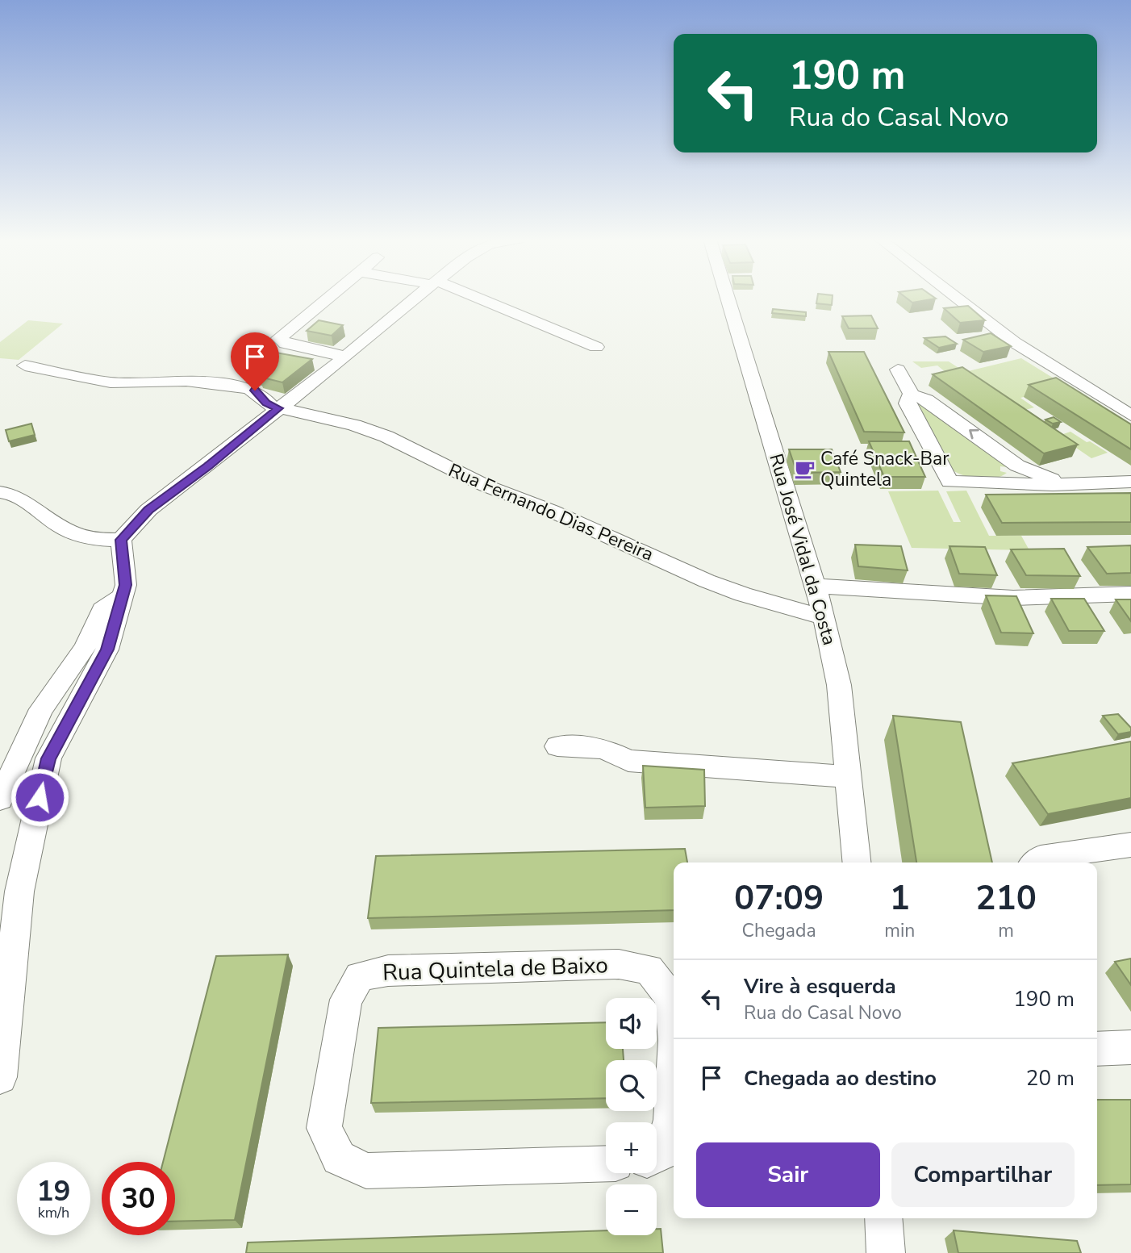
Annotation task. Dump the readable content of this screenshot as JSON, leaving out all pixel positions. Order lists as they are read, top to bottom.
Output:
{
  "streets": {
    "street": ["Rua Fernando Dias Pereira", "Rua José Vidal da Costa", "Rua Quintela de Baixo"]
  },
  "crossings": [
    ["Rua Fernando Dias Pereira", "Rua José Vidal da Costa"]
  ],
  "places": {
    "cafe": ["Café Snack-Bar Quintela"]
  },
  "page": {
    "turn": ["190 m", "Rua do Casal Novo"],
    "eta": [
      "07:09",
      "Chegada",
      "1",
      "min",
      "210",
      "m"
    ],
    "list": [
      {
        "name": "Vire à esquerda",
        "note": "Rua do Casal Novo",
        "value": "190 m"
      },
      {
        "name": "Chegada ao destino",
        "value": "20 m"
      }
    ],
    "map_buttons": ["+", "−"],
    "buttons": ["Sair", "Compartilhar"],
    "speed": "19 km/h",
    "limit": "30"
  }
}
